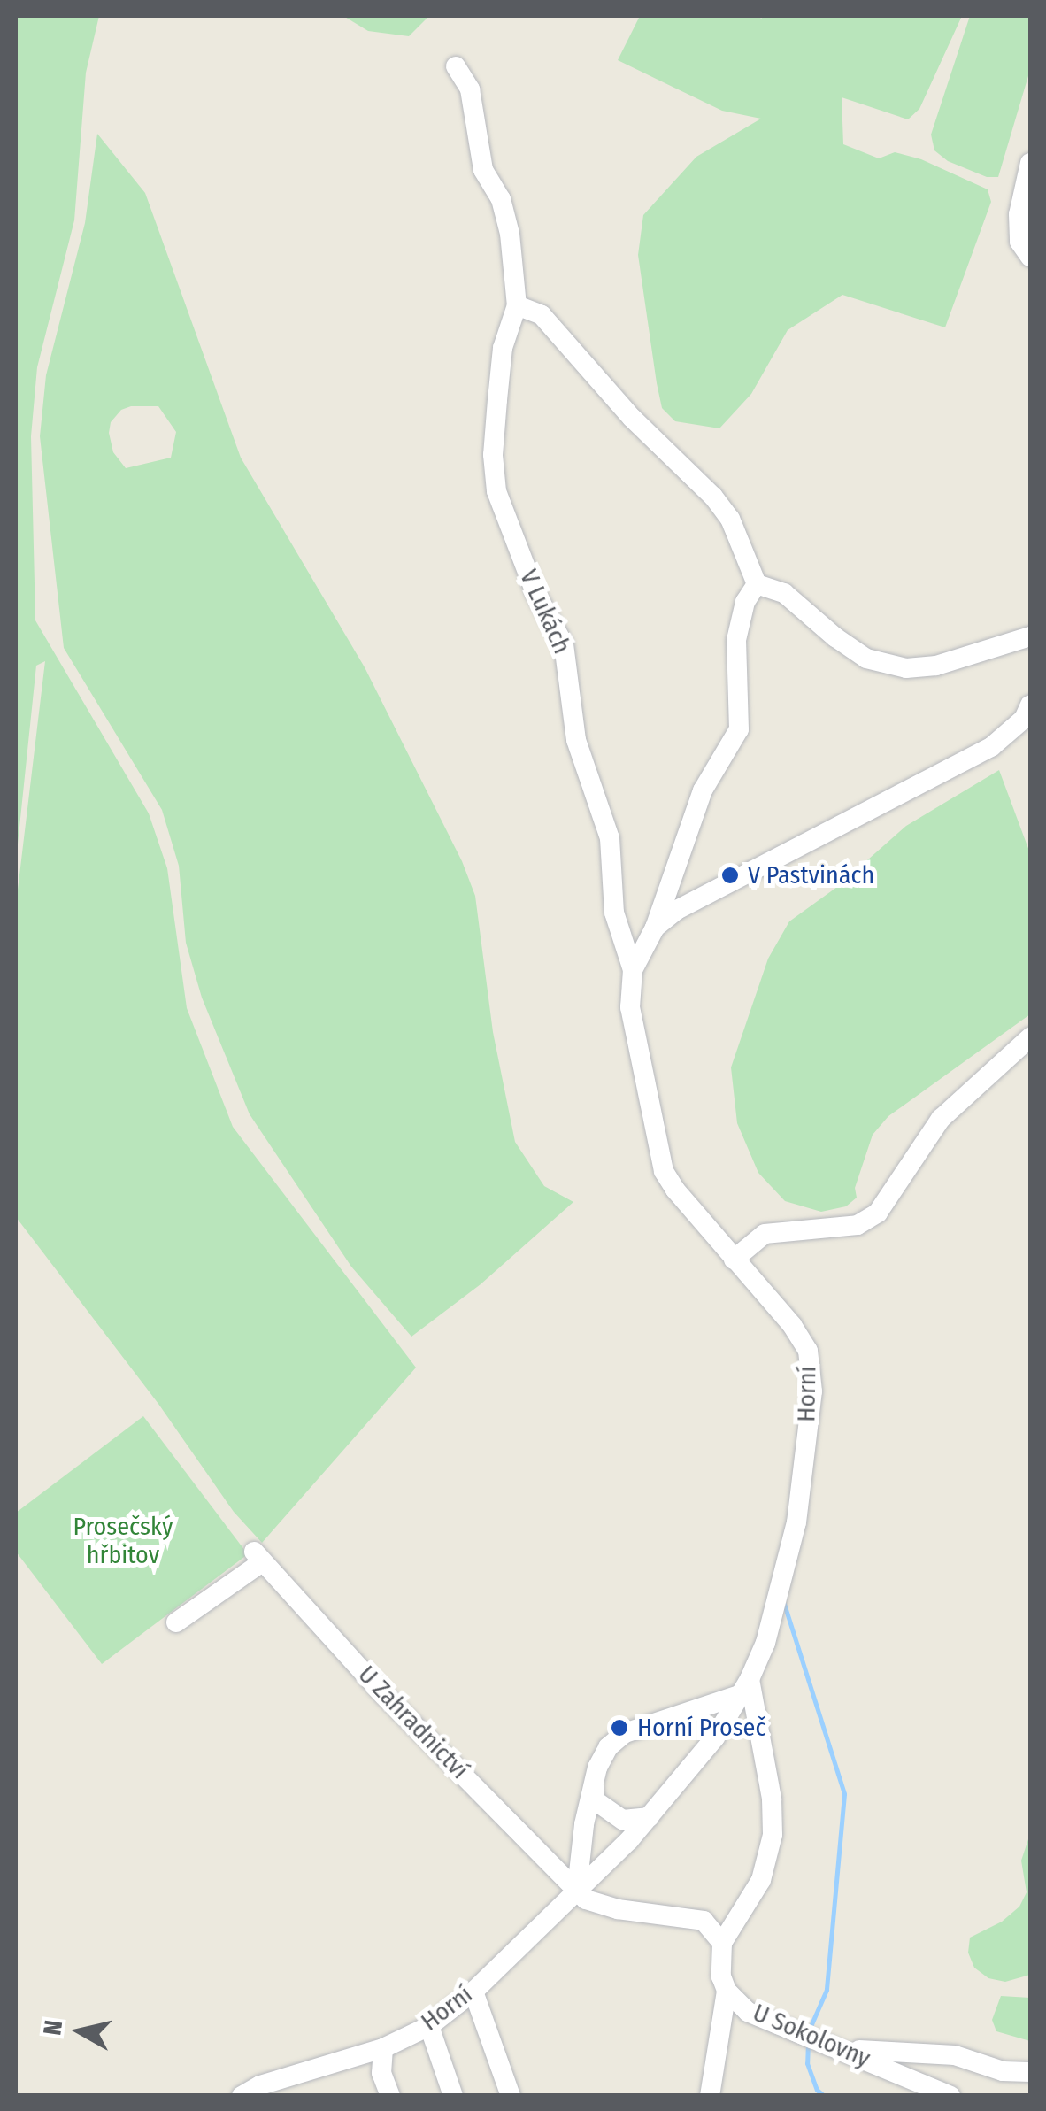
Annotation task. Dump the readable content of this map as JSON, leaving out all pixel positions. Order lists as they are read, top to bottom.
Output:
{
  "streets": {
    "street": [
      "V Lukách",
      "Horní",
      "U Zahradnictví",
      "U Sokolovny"
    ]
  },
  "crossings": [
    ["V Lukách", "Horní"],
    ["Horní", "U Zahradnictví"]
  ],
  "parks": ["Prosečský hřbitov"],
  "places": ["V Pastvinách", "Horní Proseč"],
  "north": "left"
}
